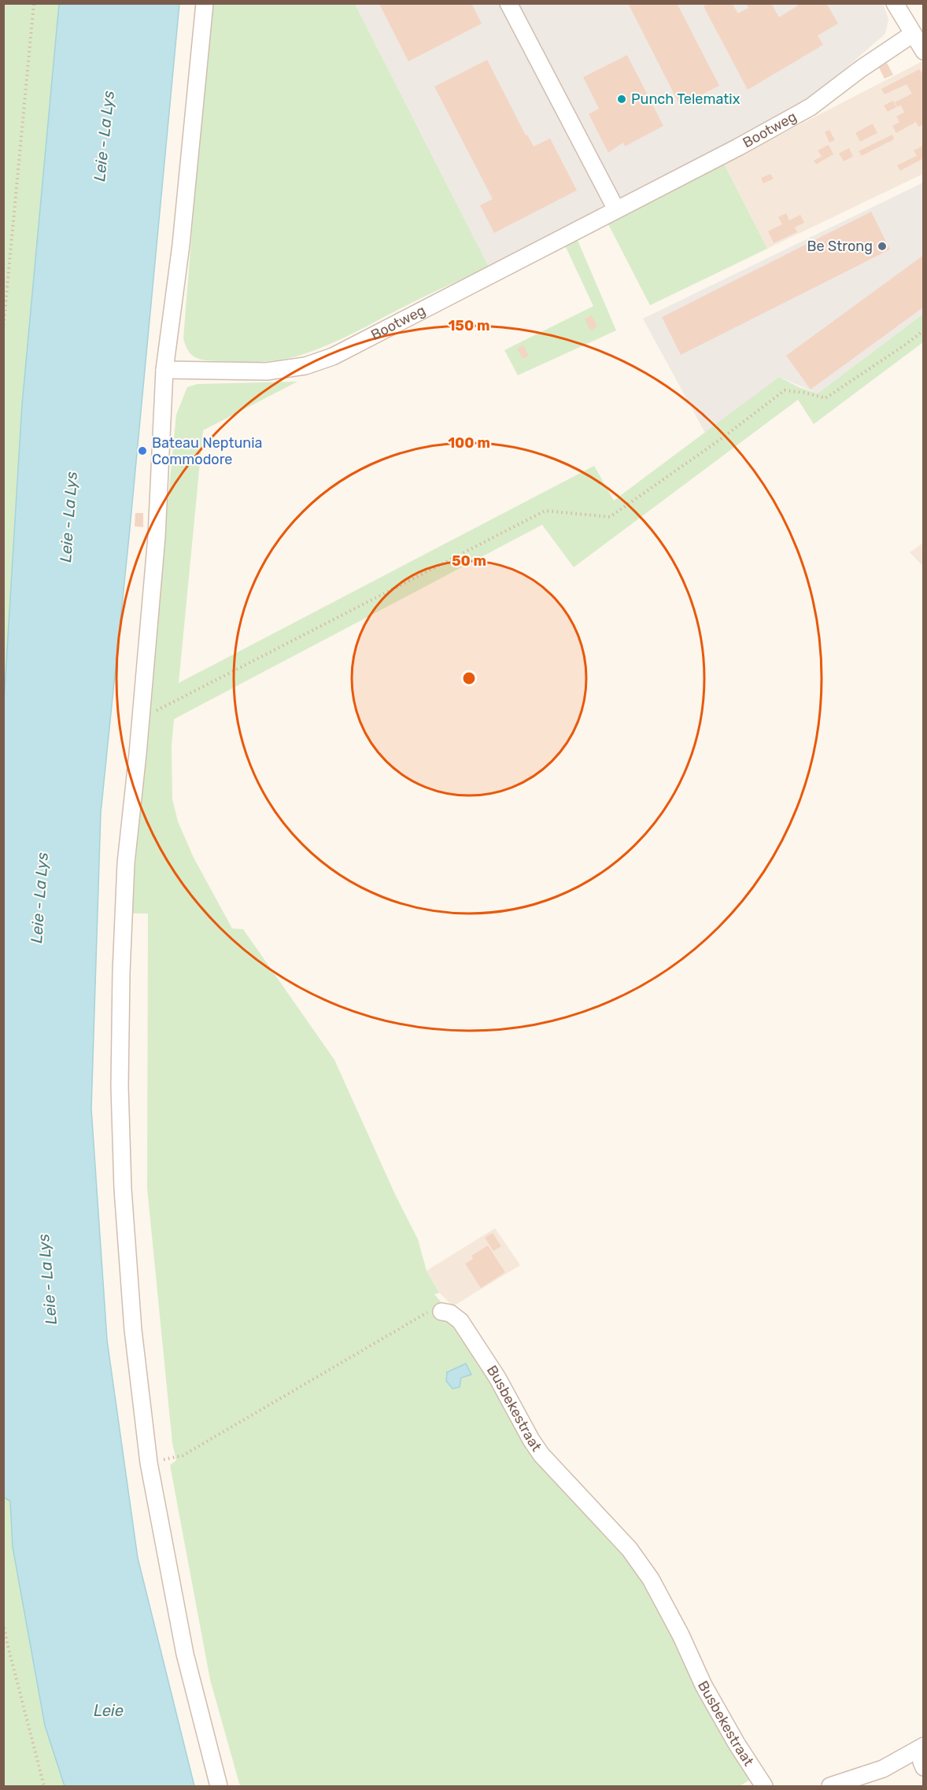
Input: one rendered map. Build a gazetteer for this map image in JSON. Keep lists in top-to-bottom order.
{
  "streets": {
    "street": ["Bootweg", "Busbekestraat"]
  },
  "water": ["Leie - La Lys", "Leie"],
  "places": ["Punch Telematix", "Be Strong", "Bateau Neptunia Commodore"],
  "rings": ["150 m", "100 m", "50 m"]
}
